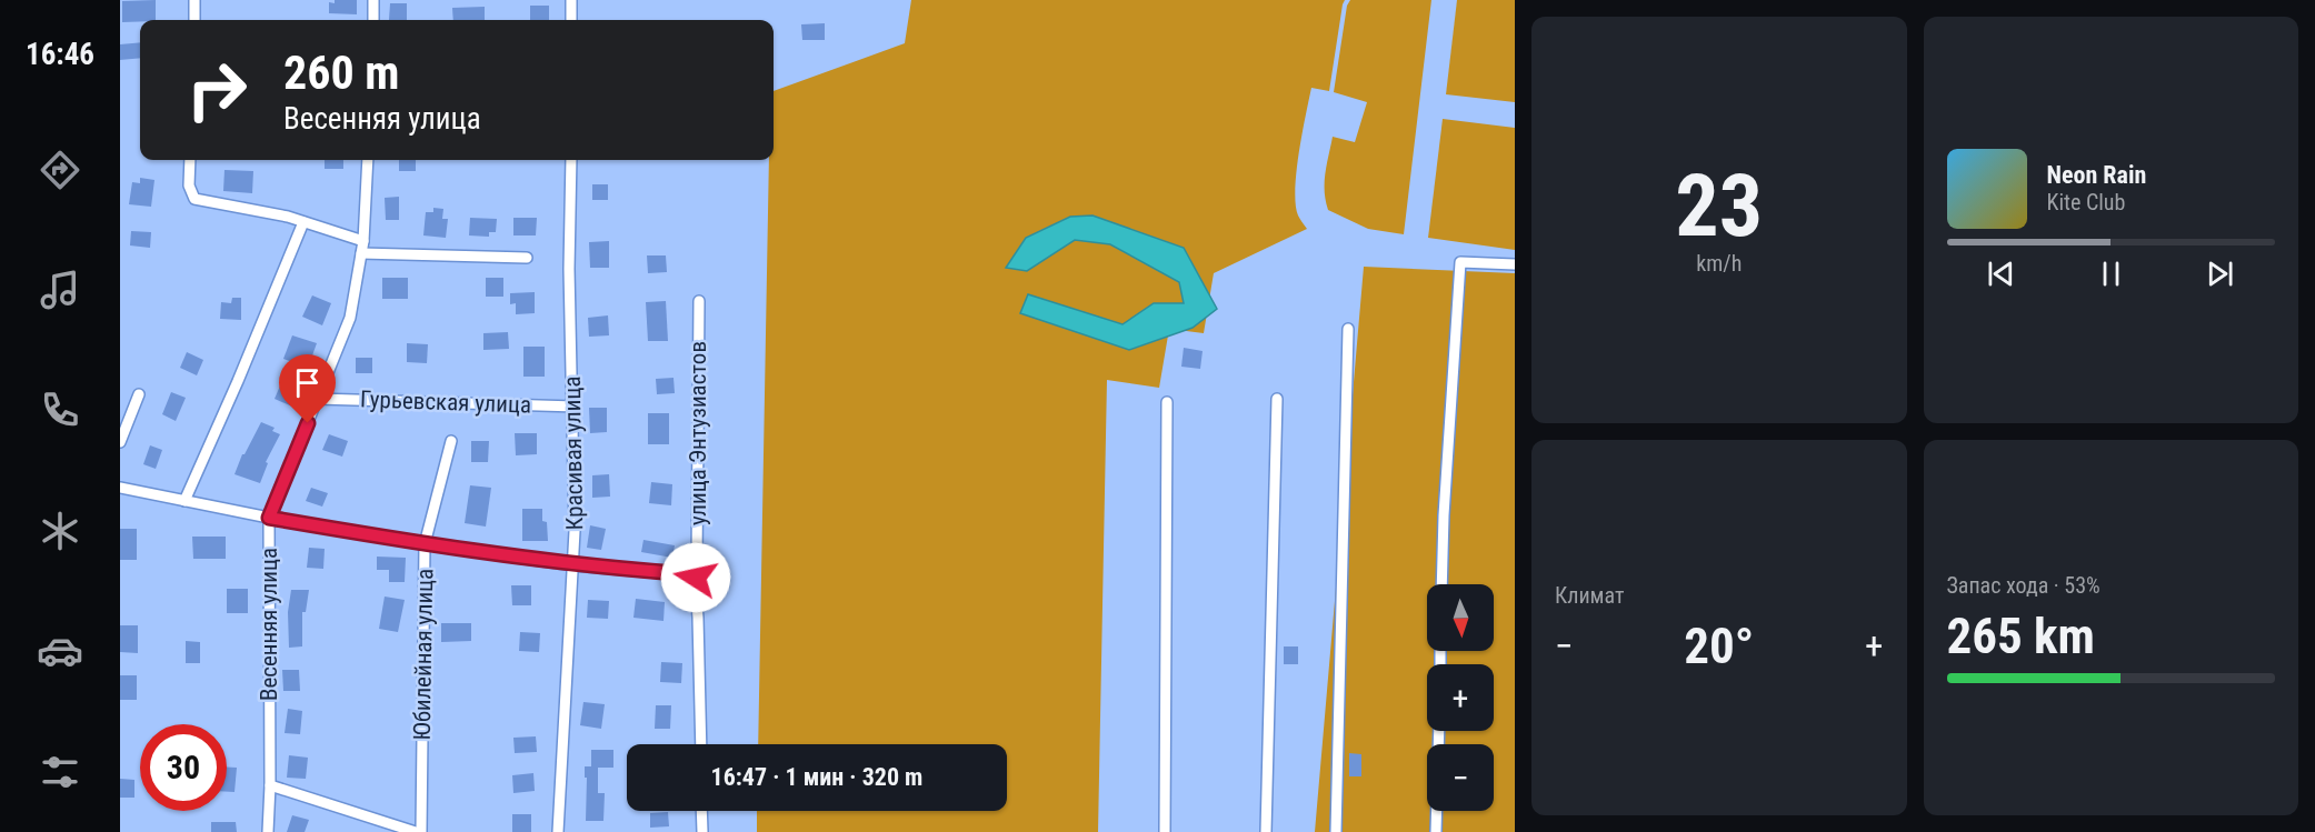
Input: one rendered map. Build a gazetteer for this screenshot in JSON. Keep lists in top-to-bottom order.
{
  "streets": {
    "street": [
      "Гурьевская улица",
      "улица Энтузиастов",
      "Красивая улица",
      "Весенняя улица",
      "Юбилейная улица"
    ]
  },
  "crossings": [
    ["Гурьевская улица", "Красивая улица"],
    ["Гурьевская улица", "Весенняя улица"]
  ],
  "north": "bottom",
  "page": {
    "tabs": "16:46",
    "tile": [
      ["23", "km/h"],
      "Климат",
      ["Запас хода · 53%", "265 km"]
    ],
    "turn": ["260 m", "Весенняя улица"],
    "song": ["Neon Rain", "Kite Club"],
    "map_buttons": ["+", "−"],
    "heat": ["−", "20°", "+"],
    "limit": "30",
    "trip": "16:47 · 1 мин · 320 m"
  }
}
